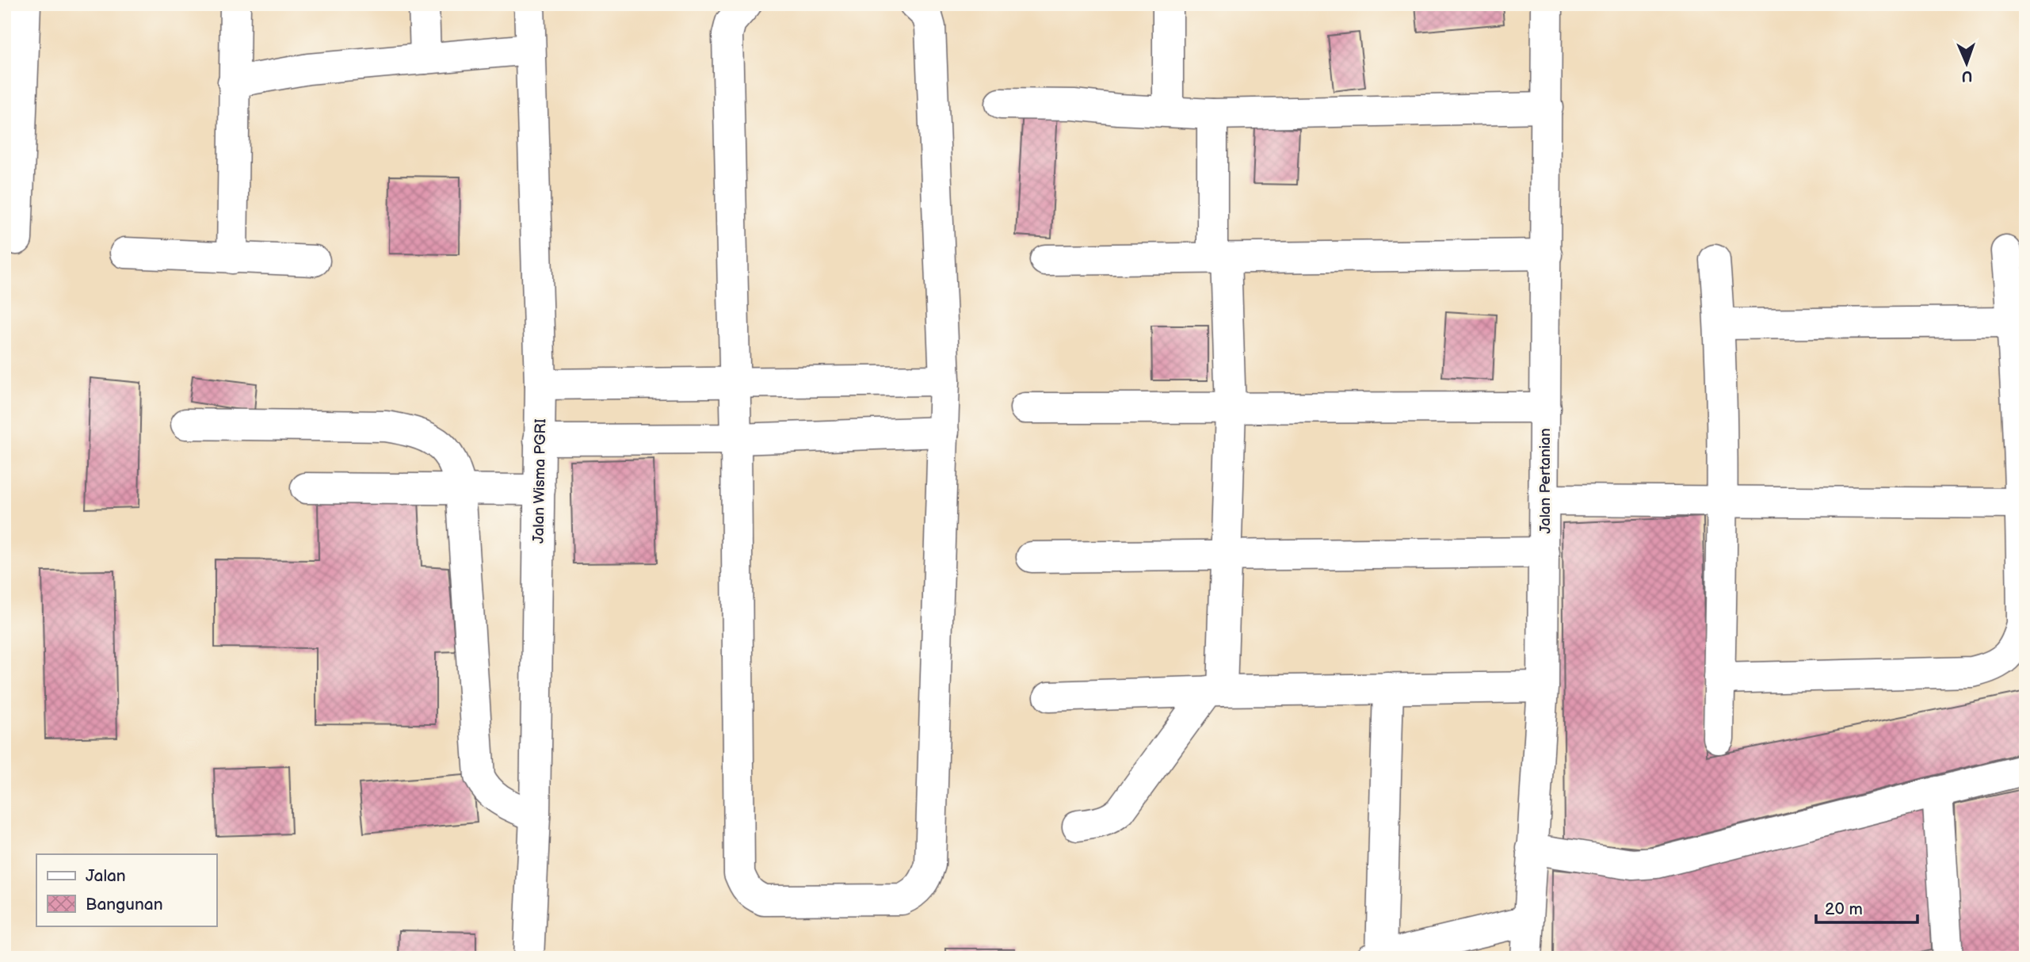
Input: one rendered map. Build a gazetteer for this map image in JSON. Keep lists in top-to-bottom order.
{
  "streets": {
    "street": ["Jalan Wisma PGRI", "Jalan Pertanian"]
  },
  "legend": ["Jalan", "Bangunan"],
  "scale_bar": "20 m",
  "north": "bottom"
}
